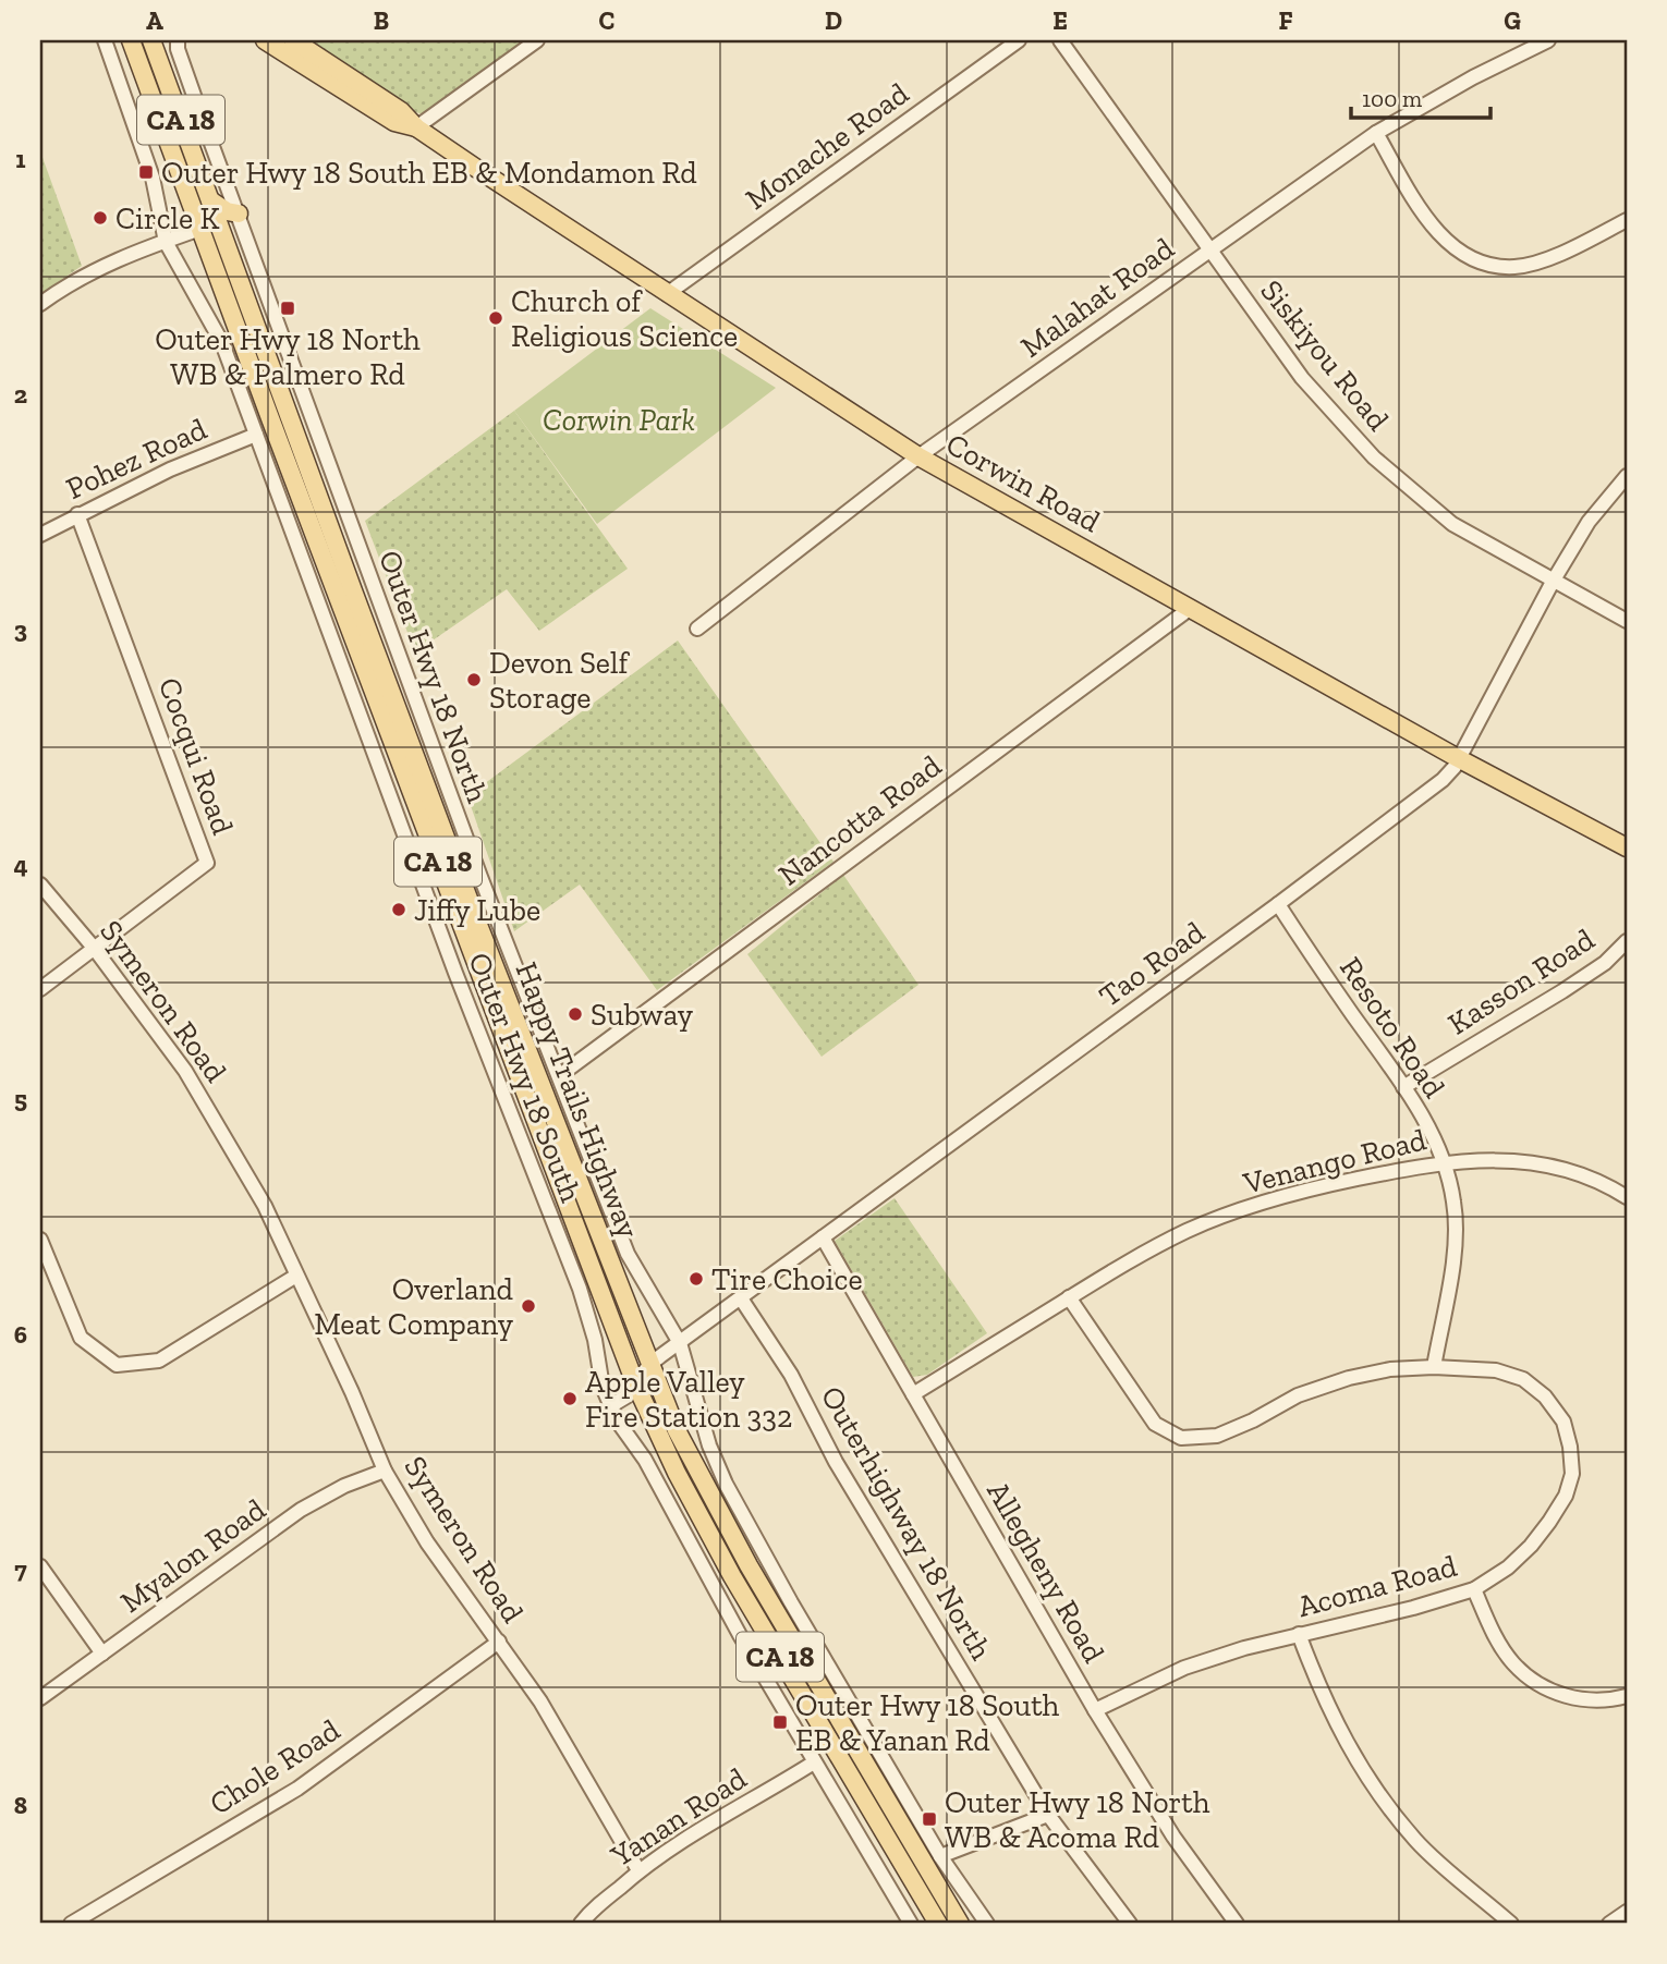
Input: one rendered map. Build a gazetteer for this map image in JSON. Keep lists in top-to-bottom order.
{
  "streets": {
    "main road": ["CA 18", "Corwin Road", "Happy Trails Highway"],
    "street": [
      "Monache Road",
      "Malahat Road",
      "Siskiyou Road",
      "Pohez Road",
      "Outer Hwy 18 North",
      "Cocqui Road",
      "Nancotta Road",
      "Tao Road",
      "Kasson Road",
      "Symeron Road",
      "Resoto Road",
      "Outer Hwy 18 South",
      "Venango Road",
      "Outerhighway 18 North",
      "Myalon Road",
      "Allegheny Road",
      "Acoma Road",
      "Chole Road",
      "Yanan Road"
    ]
  },
  "crossings": [
    ["Monache Road", "Corwin Road"],
    ["Malahat Road", "Siskiyou Road"],
    ["Malahat Road", "Corwin Road"],
    ["Siskiyou Road", "Tao Road"],
    ["Pohez Road", "Cocqui Road"],
    ["Pohez Road", "Outer Hwy 18 South"],
    ["Corwin Road", "Nancotta Road"],
    ["Corwin Road", "Tao Road"],
    ["Outer Hwy 18 North", "Nancotta Road"],
    ["Outer Hwy 18 North", "Tao Road"],
    ["Cocqui Road", "Symeron Road"],
    ["Tao Road", "Resoto Road"],
    ["Tao Road", "Outer Hwy 18 South"],
    ["Tao Road", "Happy Trails Highway"],
    ["Tao Road", "Outerhighway 18 North"],
    ["Tao Road", "Allegheny Road"],
    ["Kasson Road", "Resoto Road"],
    ["Symeron Road", "Myalon Road"],
    ["Symeron Road", "Chole Road"],
    ["Symeron Road", "Yanan Road"],
    ["Resoto Road", "Venango Road"],
    ["Resoto Road", "Acoma Road"],
    ["Outer Hwy 18 South", "Yanan Road"],
    ["Venango Road", "Allegheny Road"],
    ["Venango Road", "Acoma Road"],
    ["Allegheny Road", "Acoma Road"]
  ],
  "parks": ["Corwin Park"],
  "places": {
    "transit": [
      "Outer Hwy 18 South EB & Mondamon Rd",
      "Outer Hwy 18 North WB & Palmero Rd",
      "Outer Hwy 18 South EB & Yanan Rd",
      "Outer Hwy 18 North WB & Acoma Rd"
    ],
    "other": [
      "Circle K",
      "Church of Religious Science",
      "Devon Self Storage",
      "Jiffy Lube",
      "Subway",
      "Tire Choice",
      "Overland Meat Company",
      "Apple Valley Fire Station 332"
    ]
  },
  "scale_bar": "100 m",
  "grid": {
    "columns": [
      "A",
      "B",
      "C",
      "D",
      "E",
      "F",
      "G"
    ],
    "rows": [
      "1",
      "2",
      "3",
      "4",
      "5",
      "6",
      "7",
      "8"
    ]
  }
}
